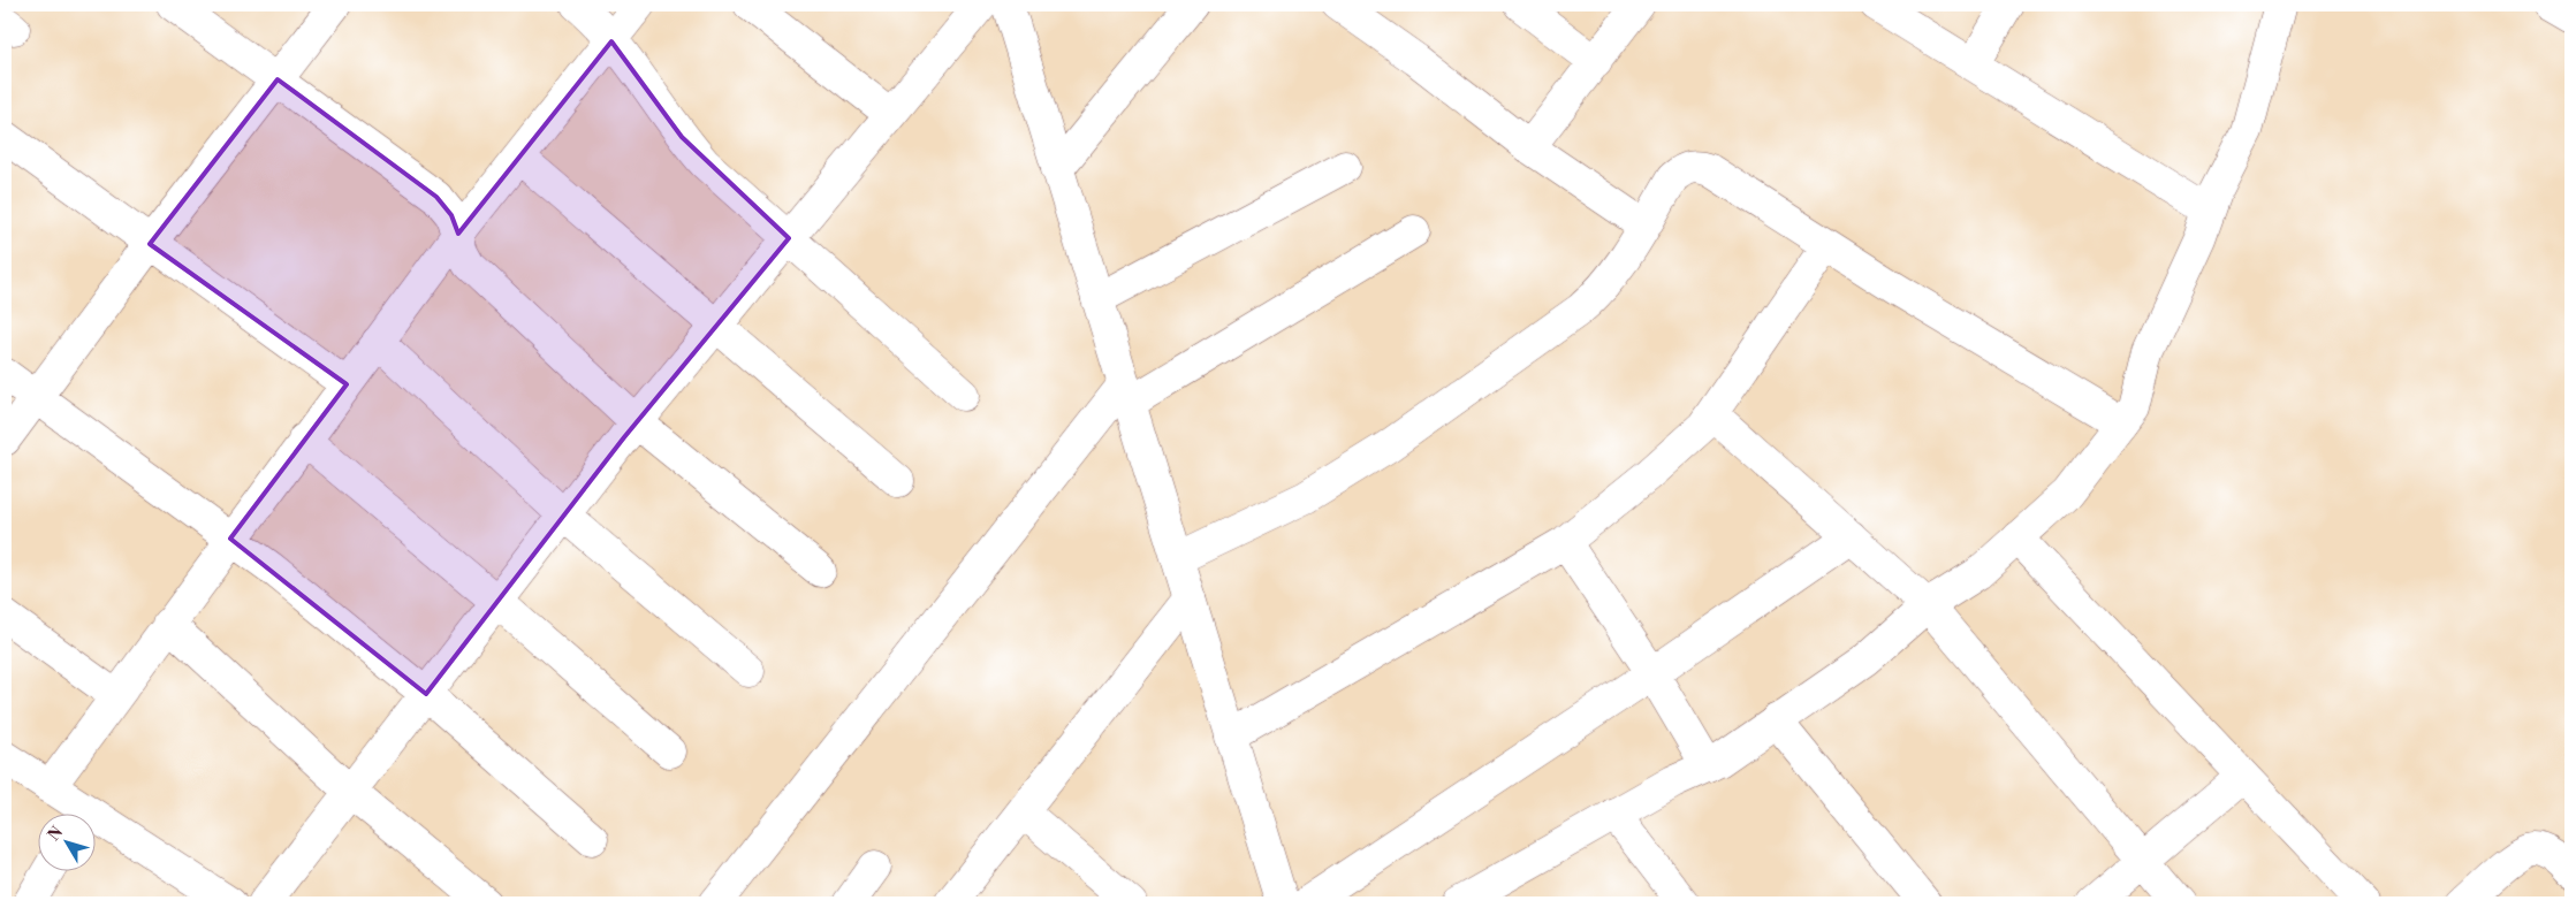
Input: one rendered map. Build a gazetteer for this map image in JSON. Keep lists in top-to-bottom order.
{
  "north": "top left"
}
